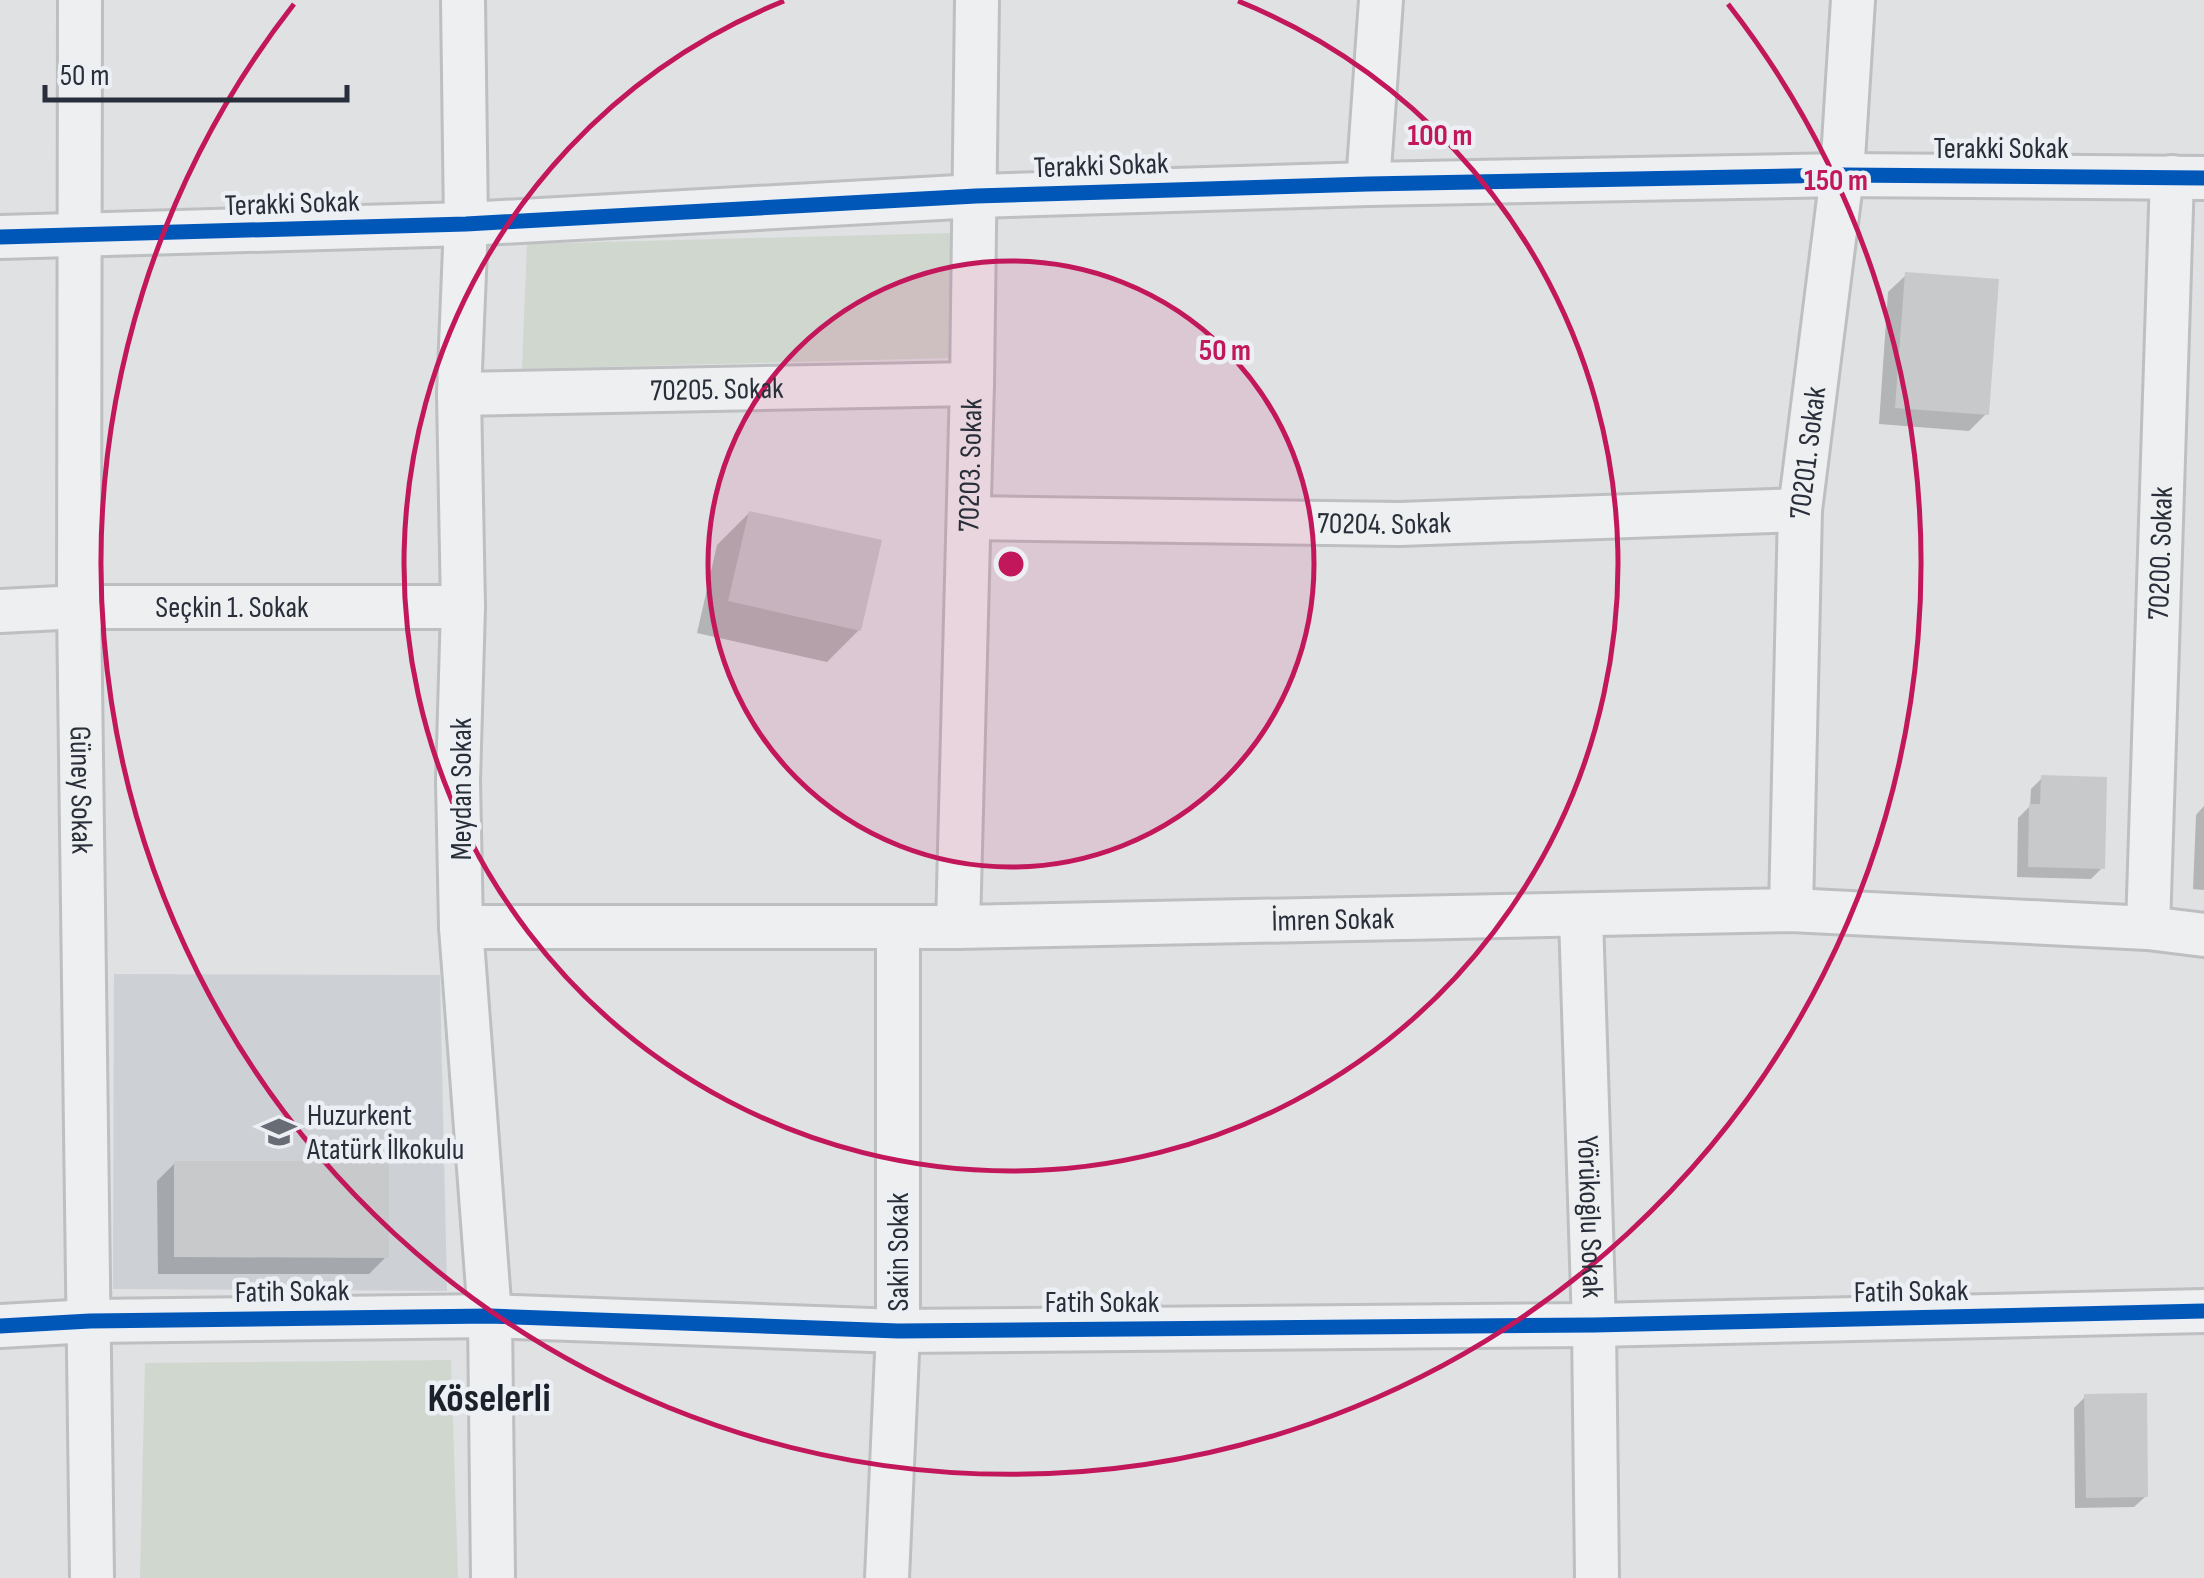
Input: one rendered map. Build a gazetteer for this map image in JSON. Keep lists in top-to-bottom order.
{
  "streets": {
    "street": [
      "Terakki Sokak",
      "70205. Sokak",
      "70201. Sokak",
      "70203. Sokak",
      "70204. Sokak",
      "70200. Sokak",
      "Seçkin 1. Sokak",
      "Güney Sokak",
      "Meydan Sokak",
      "İmren Sokak",
      "Yörükoğlu Sokak",
      "Sakin Sokak",
      "Fatih Sokak"
    ]
  },
  "crossings": [
    ["Terakki Sokak", "70201. Sokak"],
    ["Terakki Sokak", "70203. Sokak"],
    ["Terakki Sokak", "70200. Sokak"],
    ["Terakki Sokak", "Güney Sokak"],
    ["Terakki Sokak", "Meydan Sokak"],
    ["70205. Sokak", "70203. Sokak"],
    ["70205. Sokak", "Meydan Sokak"],
    ["70201. Sokak", "70204. Sokak"],
    ["70201. Sokak", "İmren Sokak"],
    ["70203. Sokak", "70204. Sokak"],
    ["70203. Sokak", "İmren Sokak"],
    ["70200. Sokak", "İmren Sokak"],
    ["Seçkin 1. Sokak", "Güney Sokak"],
    ["Seçkin 1. Sokak", "Meydan Sokak"],
    ["Güney Sokak", "Fatih Sokak"],
    ["Meydan Sokak", "İmren Sokak"],
    ["Meydan Sokak", "Fatih Sokak"],
    ["İmren Sokak", "Yörükoğlu Sokak"],
    ["İmren Sokak", "Sakin Sokak"],
    ["Yörükoğlu Sokak", "Fatih Sokak"],
    ["Sakin Sokak", "Fatih Sokak"]
  ],
  "districts": ["Köselerli"],
  "places": {
    "school or university": ["Huzurkent Atatürk İlkokulu"]
  },
  "scale_bar": "50 m",
  "rings": ["100 m", "150 m", "50 m"]
}
